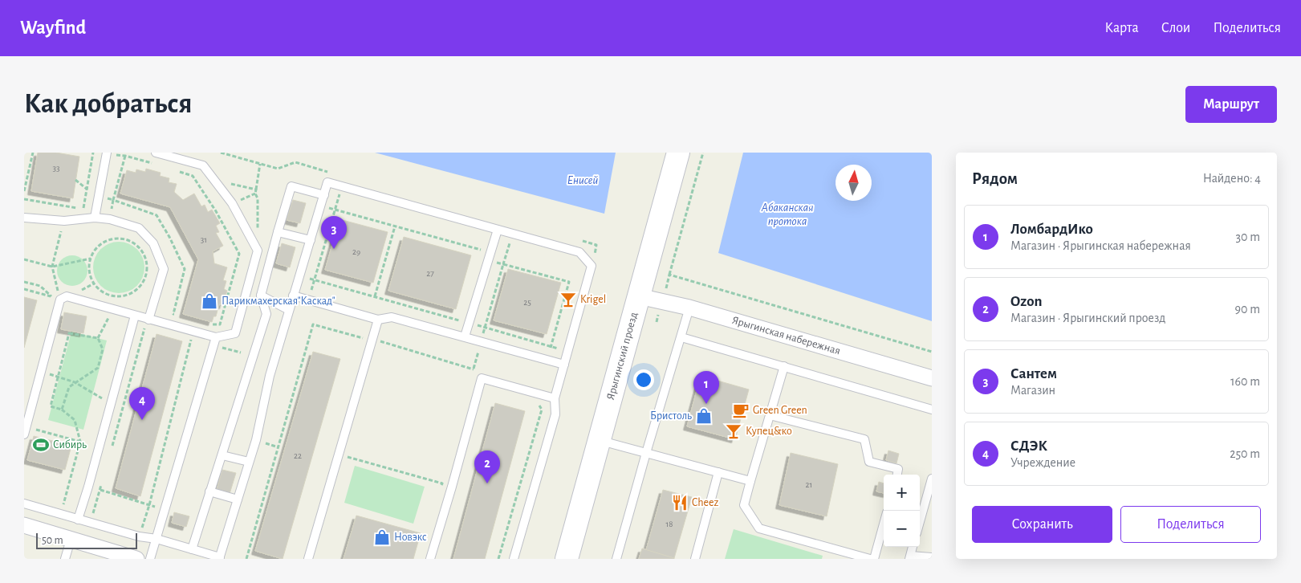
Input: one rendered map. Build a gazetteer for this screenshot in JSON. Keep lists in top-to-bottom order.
{
  "streets": {
    "main road": ["Ярыгинский проезд"],
    "street": ["Ярыгинская набережная"]
  },
  "crossings": [
    ["Ярыгинская набережная", "Ярыгинский проезд"]
  ],
  "water": ["Енисей", "Абаканская протока"],
  "places": {
    "bar": ["Krigel", "Купец&ко"],
    "shop": ["Парикмахерская\"Каскад\"", "Бристоль", "Новэкс"],
    "cafe": ["Green Green"],
    "sports": ["Сибирь"],
    "restaurant": ["Cheez"]
  },
  "house_numbers": [
    "33",
    "31",
    "29",
    "27",
    "25",
    "22",
    "21",
    "18"
  ],
  "scale_bar": "50 m",
  "north": "top",
  "page": {
    "header": "Wayfind",
    "nav": ["Карта", "Слои", "Поделиться"],
    "buttons": [
      "Маршрут",
      ["Сохранить", "Поделиться"]
    ],
    "title": "Как добраться",
    "heading": ["Рядом", "Найдено: 4"],
    "list": [
      {
        "mark": "1",
        "name": "ЛомбардИко",
        "note": "Магазин · Ярыгинская набережная",
        "value": "30 m"
      },
      {
        "mark": "2",
        "name": "Ozon",
        "note": "Магазин · Ярыгинский проезд",
        "value": "90 m"
      },
      {
        "mark": "3",
        "name": "Сантем",
        "note": "Магазин",
        "value": "160 m"
      },
      {
        "mark": "4",
        "name": "СДЭК",
        "note": "Учреждение",
        "value": "250 m"
      }
    ],
    "pins": [
      "3",
      "1",
      "4",
      "2"
    ],
    "map_buttons": ["+", "−"],
    "scale": "50 m"
  }
}
